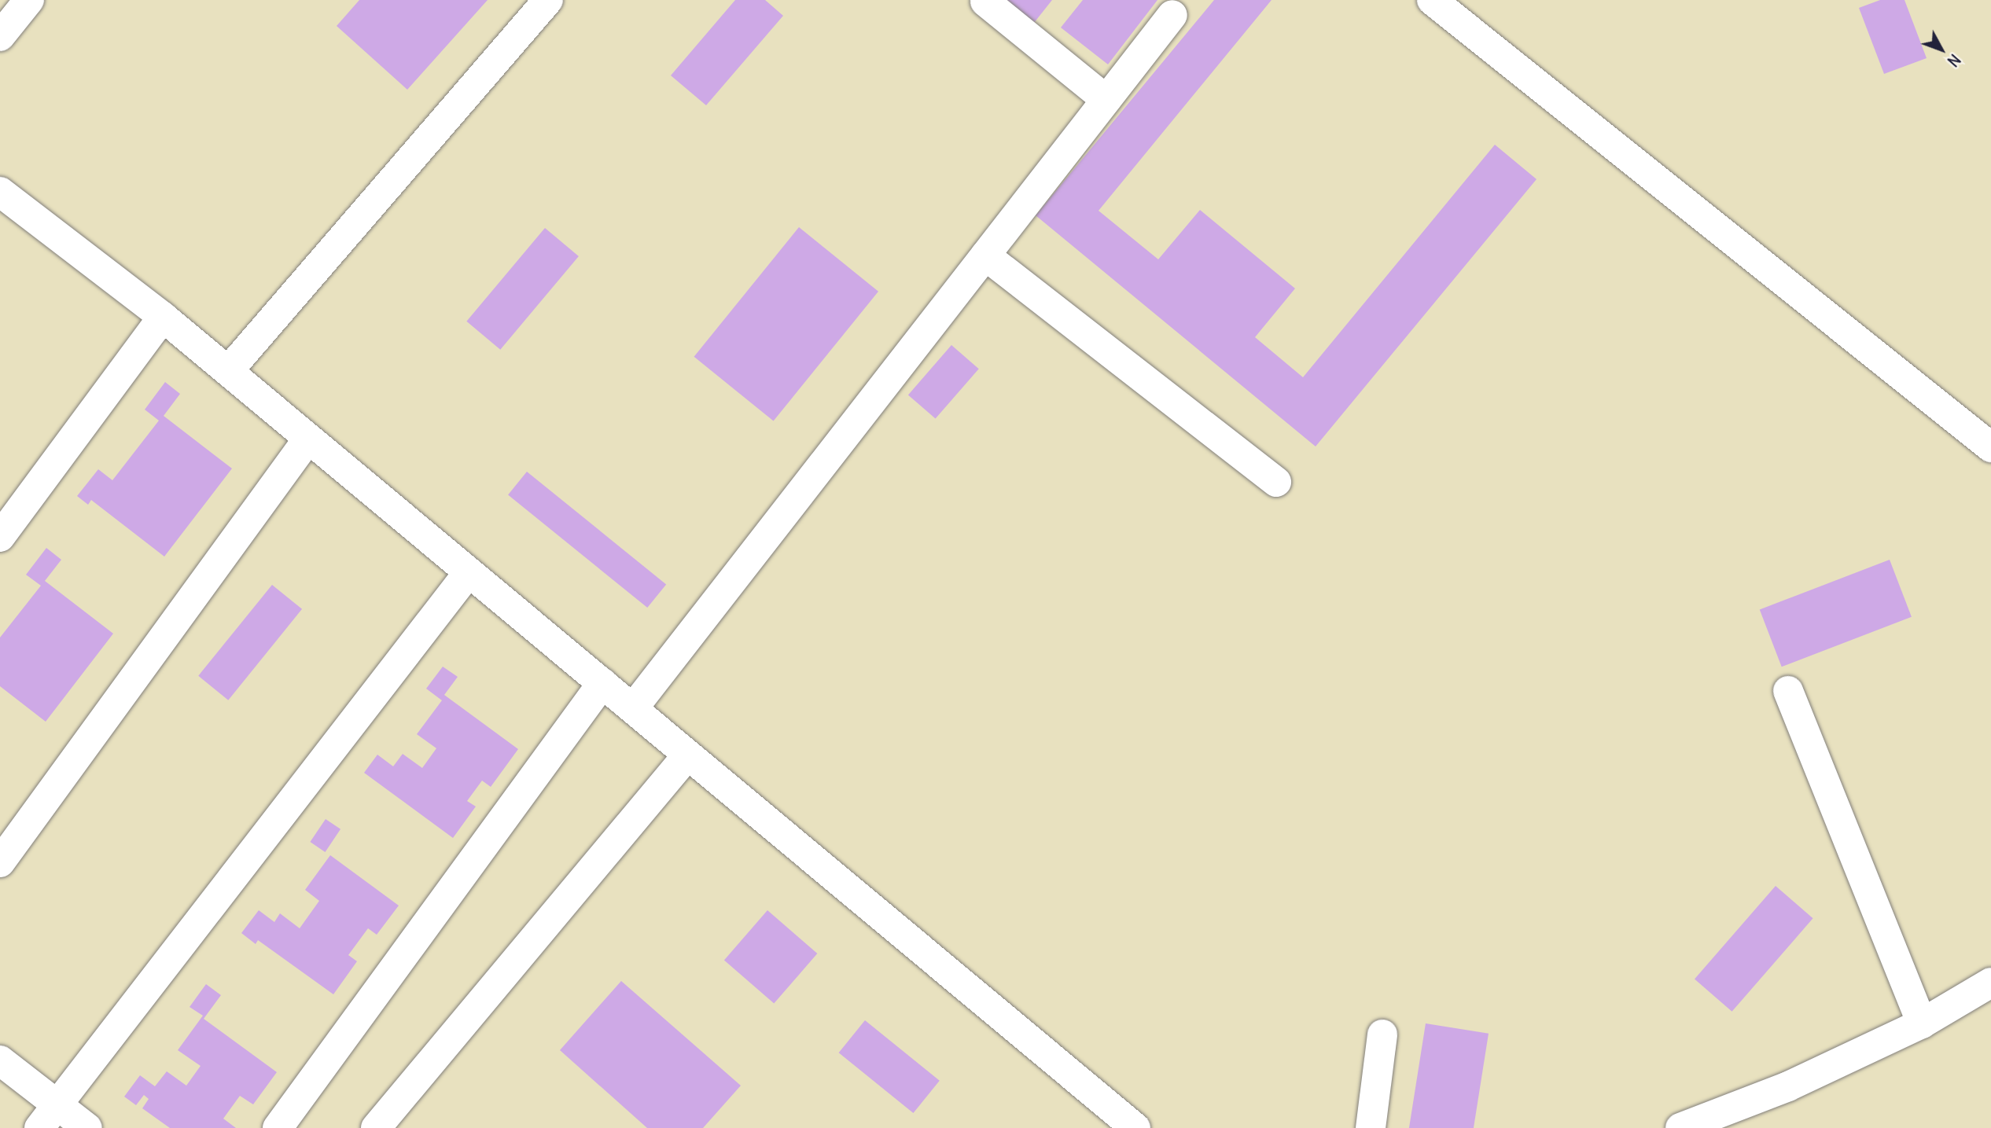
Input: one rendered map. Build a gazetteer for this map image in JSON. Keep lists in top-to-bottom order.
{
  "north": "bottom right"
}
